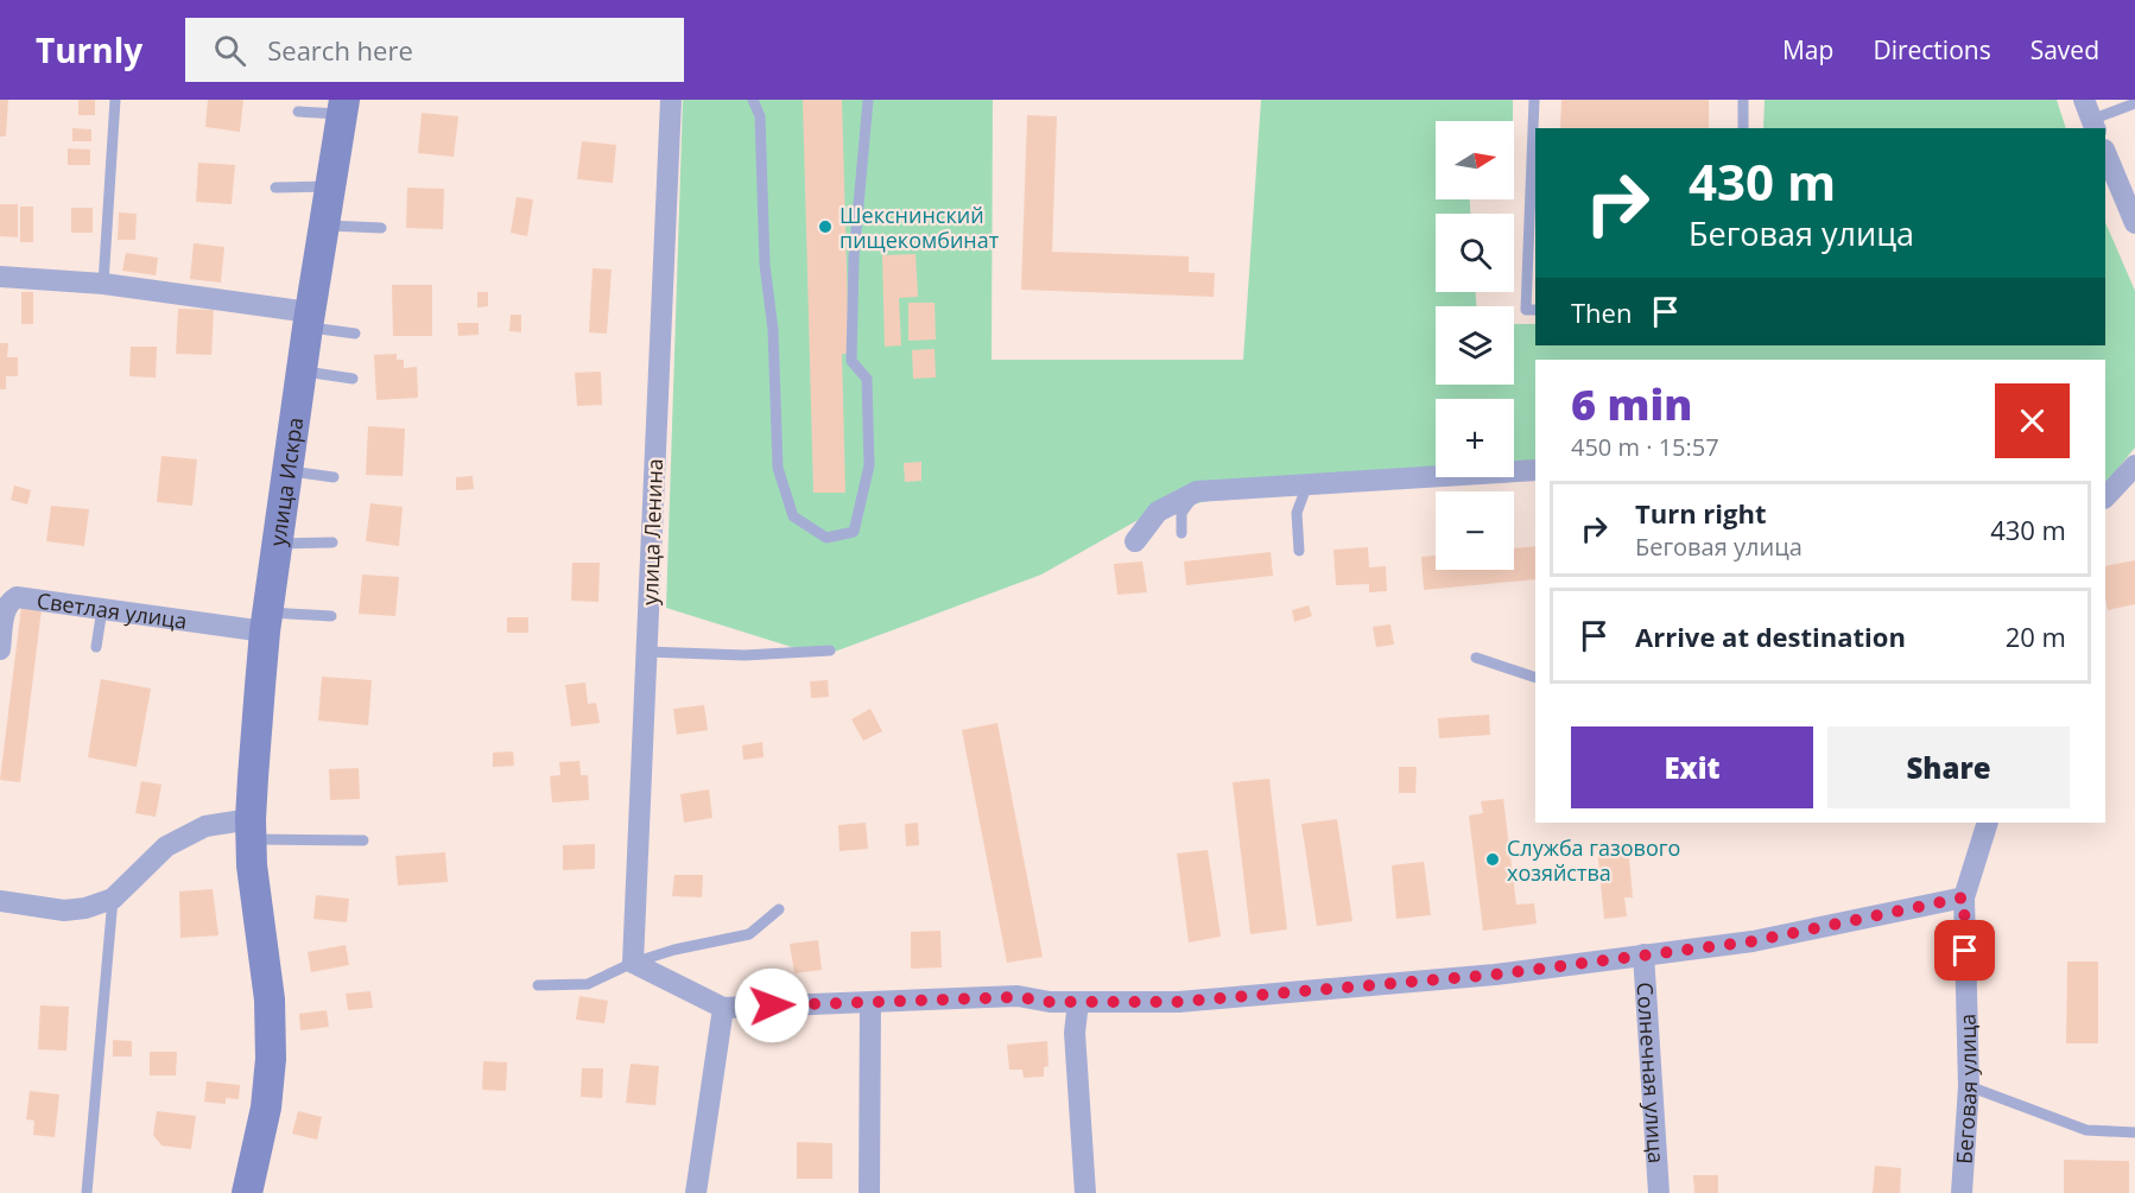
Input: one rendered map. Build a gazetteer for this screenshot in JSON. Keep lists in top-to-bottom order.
{
  "streets": {
    "street": [
      "улица Искра",
      "улица Ленина",
      "Светлая улица",
      "Солнечная улица",
      "Беговая улица"
    ]
  },
  "crossings": [
    ["улица Искра", "Светлая улица"]
  ],
  "places": ["Шекснинский пищекомбинат", "Служба газового хозяйства"],
  "north": "right",
  "page": {
    "header": "Turnly",
    "search": "Search here",
    "nav": ["Map", "Directions", "Saved"],
    "map_buttons": ["+", "−"],
    "turn": ["430 m", "Беговая улица"],
    "then": "Then",
    "heading": ["6 min", "450 m · 15:57"],
    "list": [
      {
        "name": "Turn right",
        "note": "Беговая улица",
        "value": "430 m"
      },
      {
        "name": "Arrive at destination",
        "value": "20 m"
      }
    ],
    "buttons": ["Exit", "Share"]
  }
}
